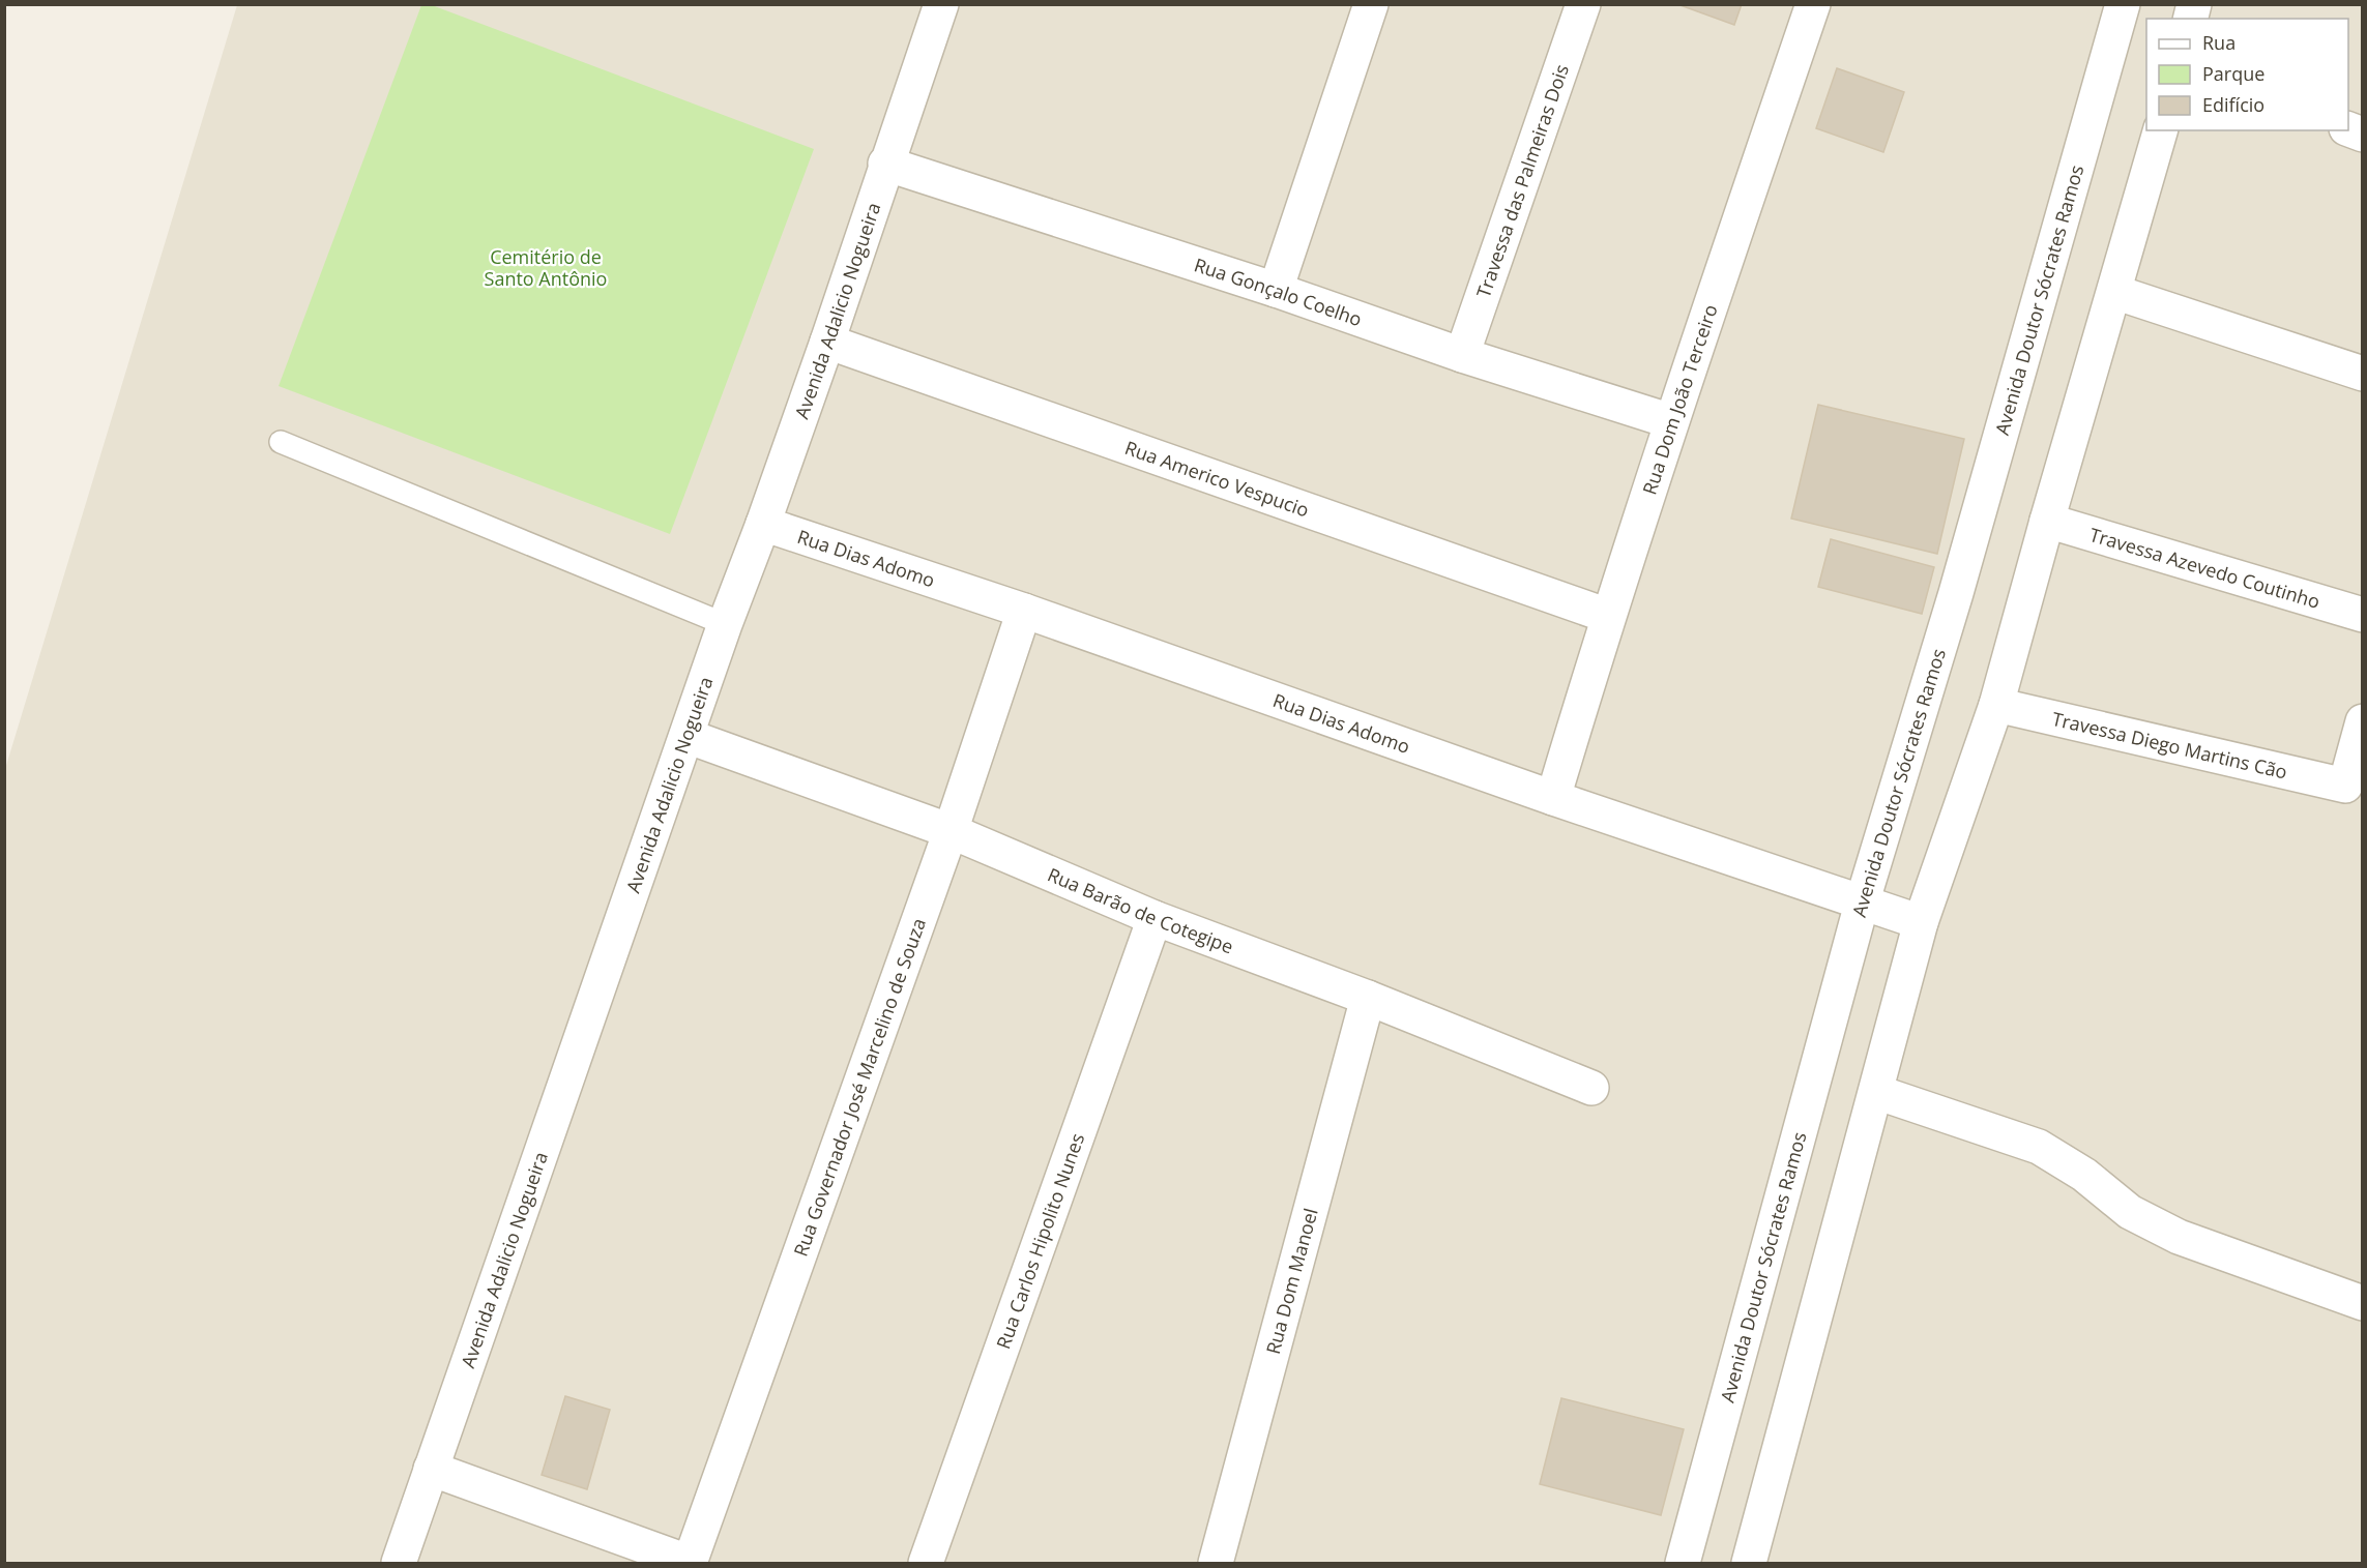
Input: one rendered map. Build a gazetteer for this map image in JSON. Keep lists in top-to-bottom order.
{
  "streets": {
    "street": [
      "Travessa das Palmeiras Dois",
      "Rua Gonçalo Coelho",
      "Avenida Doutor Sócrates Ramos",
      "Avenida Adalicio Nogueira",
      "Rua Dom João Terceiro",
      "Rua Americo Vespucio",
      "Rua Dias Adomo",
      "Travessa Azevedo Coutinho",
      "Travessa Diego Martins Cão",
      "Rua Barão de Cotegipe",
      "Rua Governador José Marcelino de Souza",
      "Rua Carlos Hipolito Nunes",
      "Rua Dom Manoel"
    ]
  },
  "crossings": [
    ["Travessa das Palmeiras Dois", "Rua Gonçalo Coelho"],
    ["Rua Gonçalo Coelho", "Avenida Adalicio Nogueira"],
    ["Rua Gonçalo Coelho", "Rua Dom João Terceiro"],
    ["Avenida Doutor Sócrates Ramos", "Rua Dias Adomo"],
    ["Avenida Adalicio Nogueira", "Rua Americo Vespucio"],
    ["Avenida Adalicio Nogueira", "Rua Dias Adomo"],
    ["Avenida Adalicio Nogueira", "Rua Barão de Cotegipe"],
    ["Rua Dom João Terceiro", "Rua Americo Vespucio"],
    ["Rua Dom João Terceiro", "Rua Dias Adomo"],
    ["Rua Dias Adomo", "Rua Governador José Marcelino de Souza"],
    ["Rua Barão de Cotegipe", "Rua Governador José Marcelino de Souza"],
    ["Rua Barão de Cotegipe", "Rua Carlos Hipolito Nunes"],
    ["Rua Barão de Cotegipe", "Rua Dom Manoel"]
  ],
  "parks": ["Cemitério de Santo Antônio"],
  "legend": ["Rua", "Parque", "Edifício"]
}
